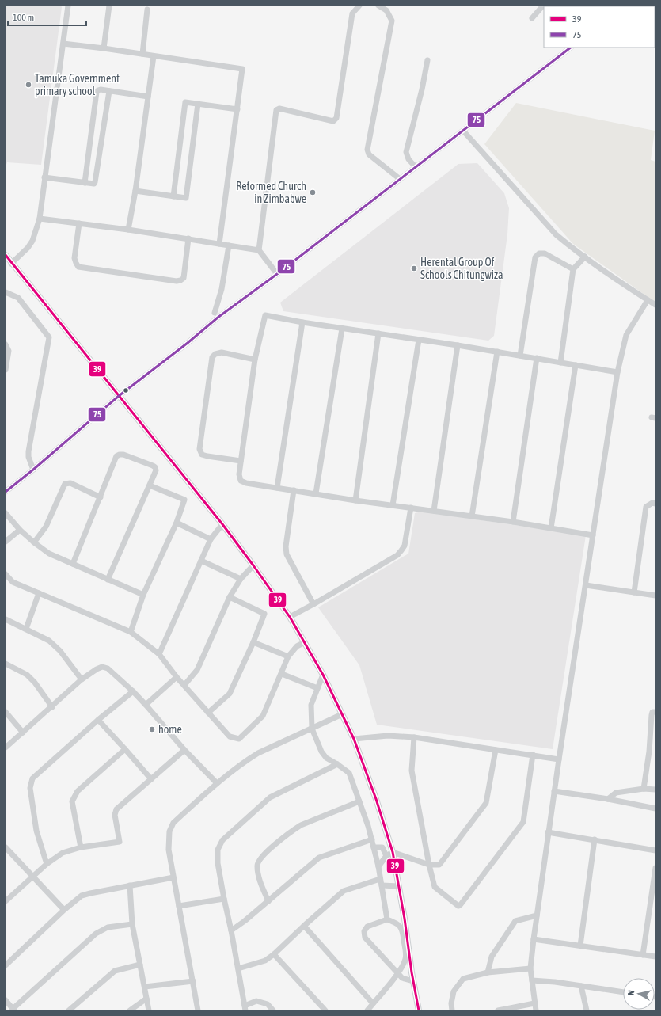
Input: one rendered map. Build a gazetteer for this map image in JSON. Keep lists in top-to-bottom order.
{
  "places": [
    "Tamuka Government primary school",
    "Reformed Church in Zimbabwe",
    "Herental Group Of Schools Chitungwiza",
    "home"
  ],
  "lines": ["transit line 75", "transit line 39"],
  "legend": ["39", "75"],
  "scale_bar": "100 m",
  "north": "left"
}
